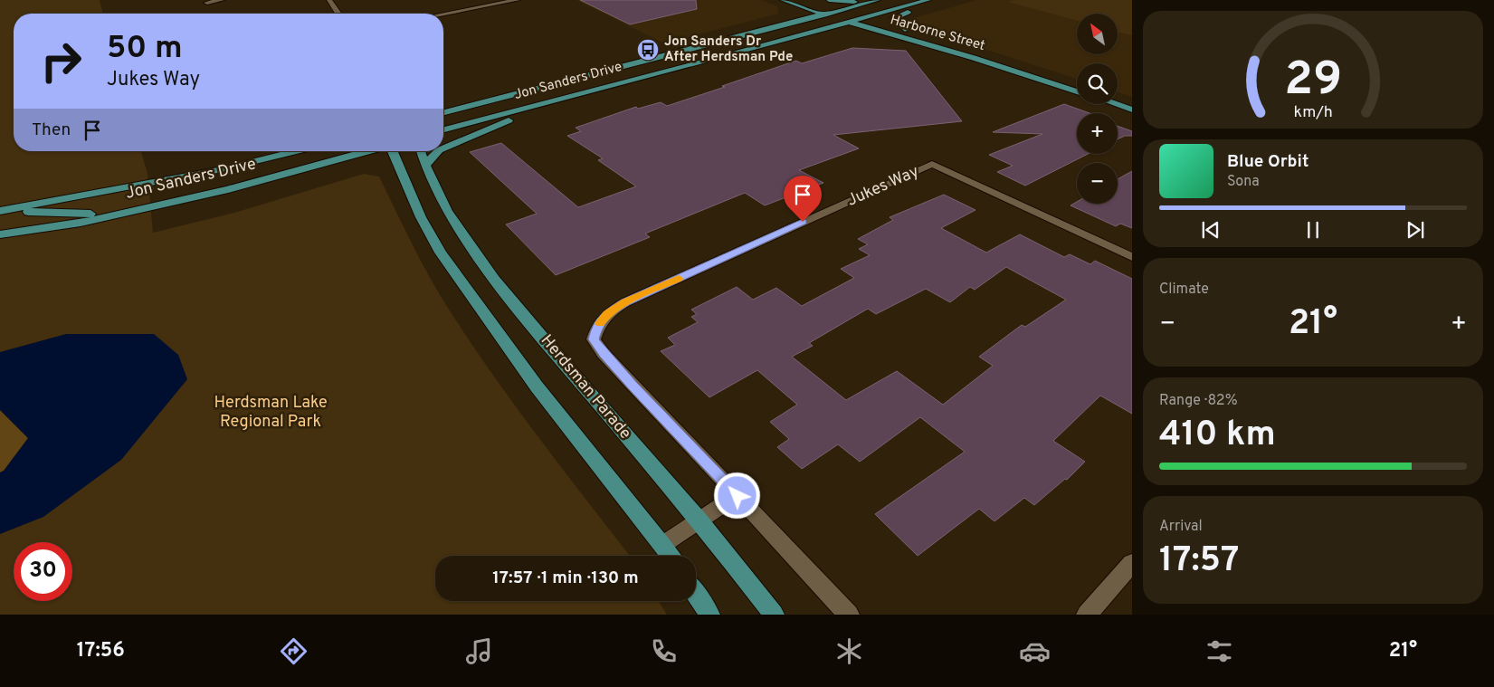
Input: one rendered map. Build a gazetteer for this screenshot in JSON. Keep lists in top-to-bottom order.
{
  "streets": {
    "main road": ["Harborne Street", "Jon Sanders Drive", "Herdsman Parade"],
    "street": ["Jukes Way"]
  },
  "crossings": [
    ["Harborne Street", "Jon Sanders Drive"]
  ],
  "parks": ["Herdsman Lake Regional Park"],
  "places": {
    "bus stop": ["Jon Sanders Dr After Herdsman Pde"]
  },
  "north": "top left",
  "page": {
    "map_buttons": ["+", "−"],
    "turn": ["50 m", "Jukes Way"],
    "then": "Then",
    "song": ["Blue Orbit", "Sona"],
    "tile": [
      "Climate",
      ["Range · 82%", "410 km"],
      ["Arrival", "17:57"]
    ],
    "heat": ["−", "21°", "+"],
    "limit": "30",
    "trip": "17:57 · 1 min · 130 m",
    "tabs": ["17:56", "21°"],
    "gauge": ["29", "km/h"]
  }
}
